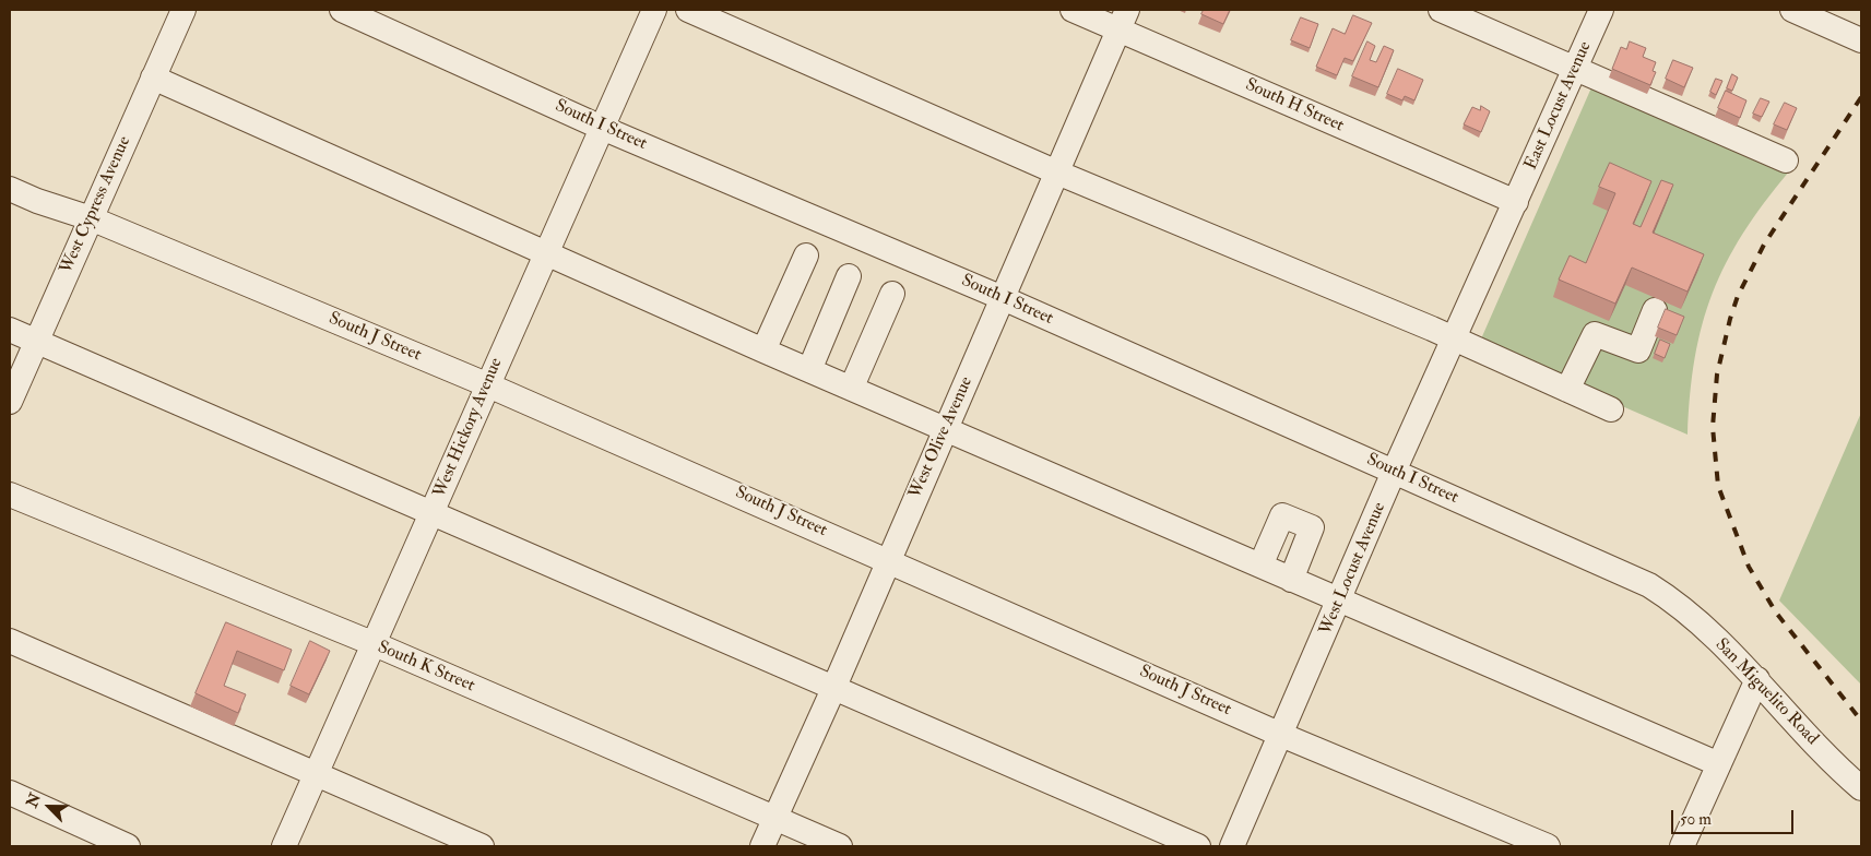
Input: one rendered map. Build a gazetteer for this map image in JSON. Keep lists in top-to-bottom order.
{
  "streets": {
    "street": [
      "South H Street",
      "East Locust Avenue",
      "South I Street",
      "West Cypress Avenue",
      "South J Street",
      "West Hickory Avenue",
      "West Olive Avenue",
      "West Locust Avenue",
      "South K Street",
      "San Miguelito Road"
    ]
  },
  "crossings": [
    ["South H Street", "East Locust Avenue"],
    ["South H Street", "West Olive Avenue"],
    ["South H Street", "West Locust Avenue"],
    ["East Locust Avenue", "West Locust Avenue"],
    ["South I Street", "West Hickory Avenue"],
    ["South I Street", "West Olive Avenue"],
    ["South I Street", "West Locust Avenue"],
    ["South I Street", "San Miguelito Road"],
    ["West Cypress Avenue", "South J Street"],
    ["South J Street", "West Hickory Avenue"],
    ["South J Street", "West Olive Avenue"],
    ["South J Street", "West Locust Avenue"],
    ["West Hickory Avenue", "South K Street"],
    ["West Olive Avenue", "South K Street"]
  ],
  "scale_bar": "50 m",
  "north": "top left"
}
